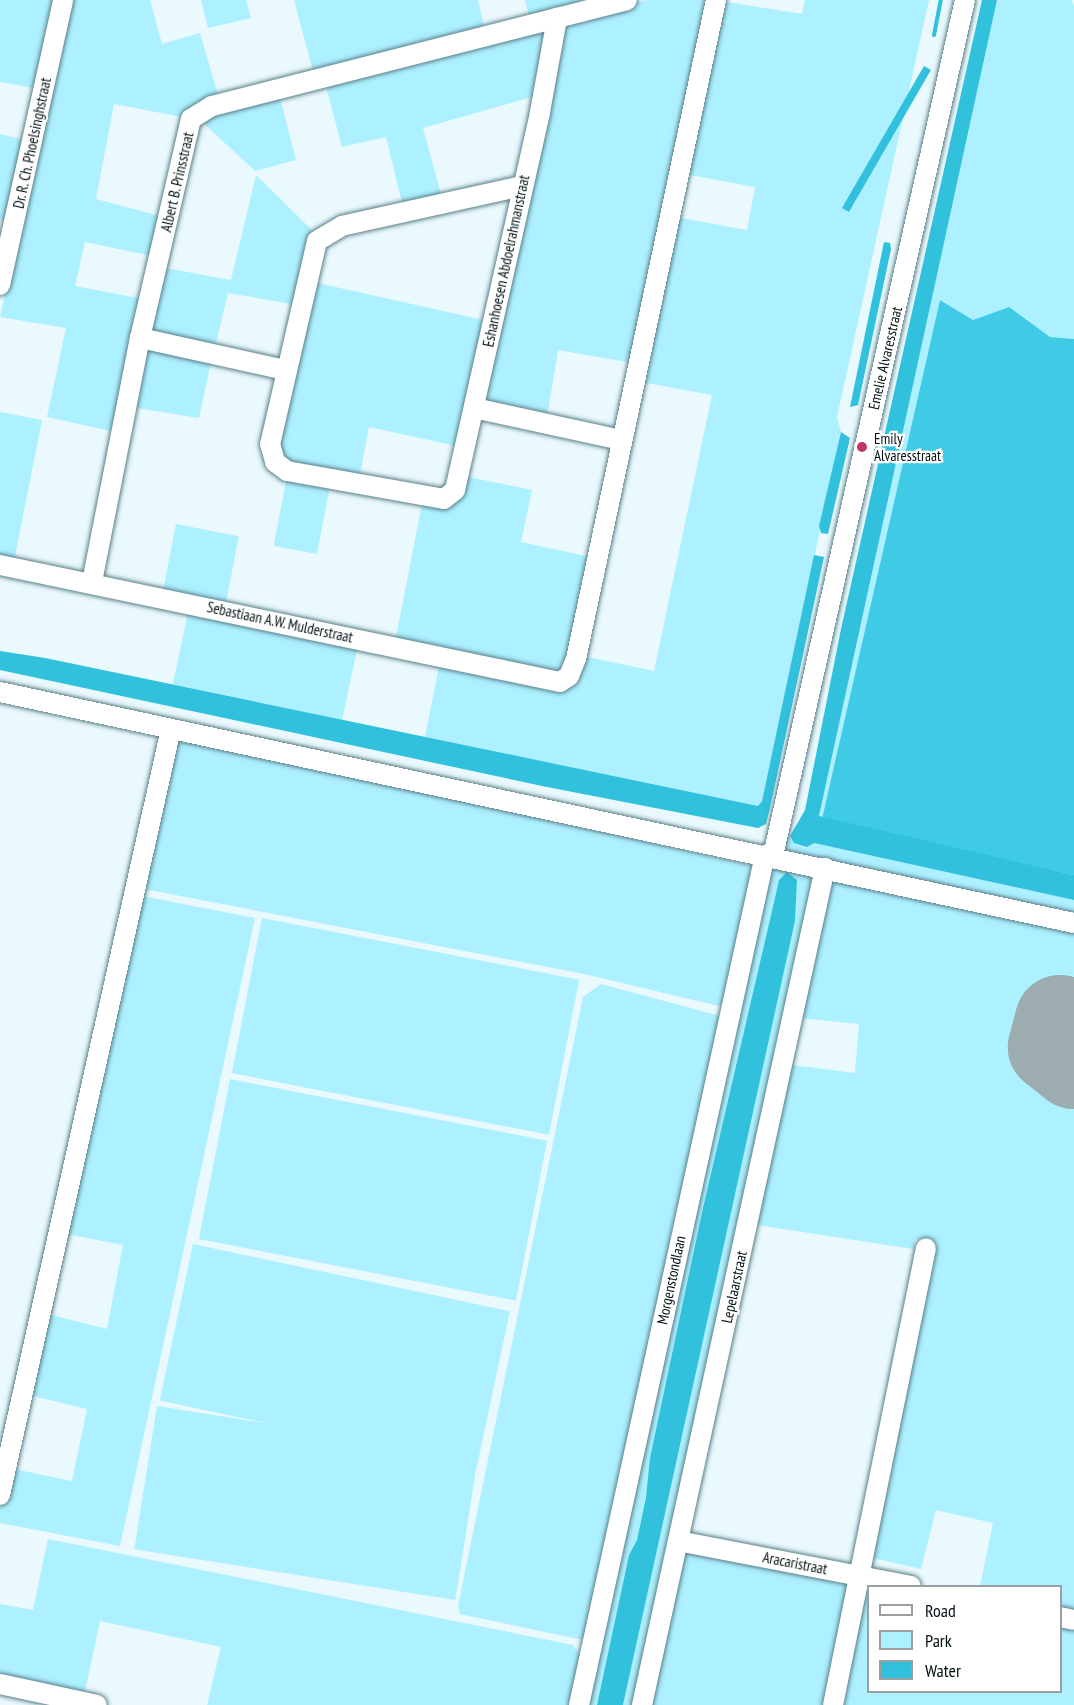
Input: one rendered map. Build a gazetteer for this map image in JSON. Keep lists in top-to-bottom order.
{
  "streets": {
    "street": [
      "Dr. R. Ch. Phoelsinghstraat",
      "Albert B. Prinsstraat",
      "Eshanhoesen Abdoelrahmanstraat",
      "Emelie Alvaresstraat",
      "Sebastiaan A.W. Mulderstraat",
      "Morgenstondlaan",
      "Lepelaarstraat",
      "Aracaristraat"
    ]
  },
  "crossings": [
    ["Albert B. Prinsstraat", "Eshanhoesen Abdoelrahmanstraat"],
    ["Albert B. Prinsstraat", "Sebastiaan A.W. Mulderstraat"],
    ["Emelie Alvaresstraat", "Morgenstondlaan"],
    ["Lepelaarstraat", "Aracaristraat"]
  ],
  "places": ["Emily Alvaresstraat"],
  "legend": ["Road", "Park", "Water"]
}
